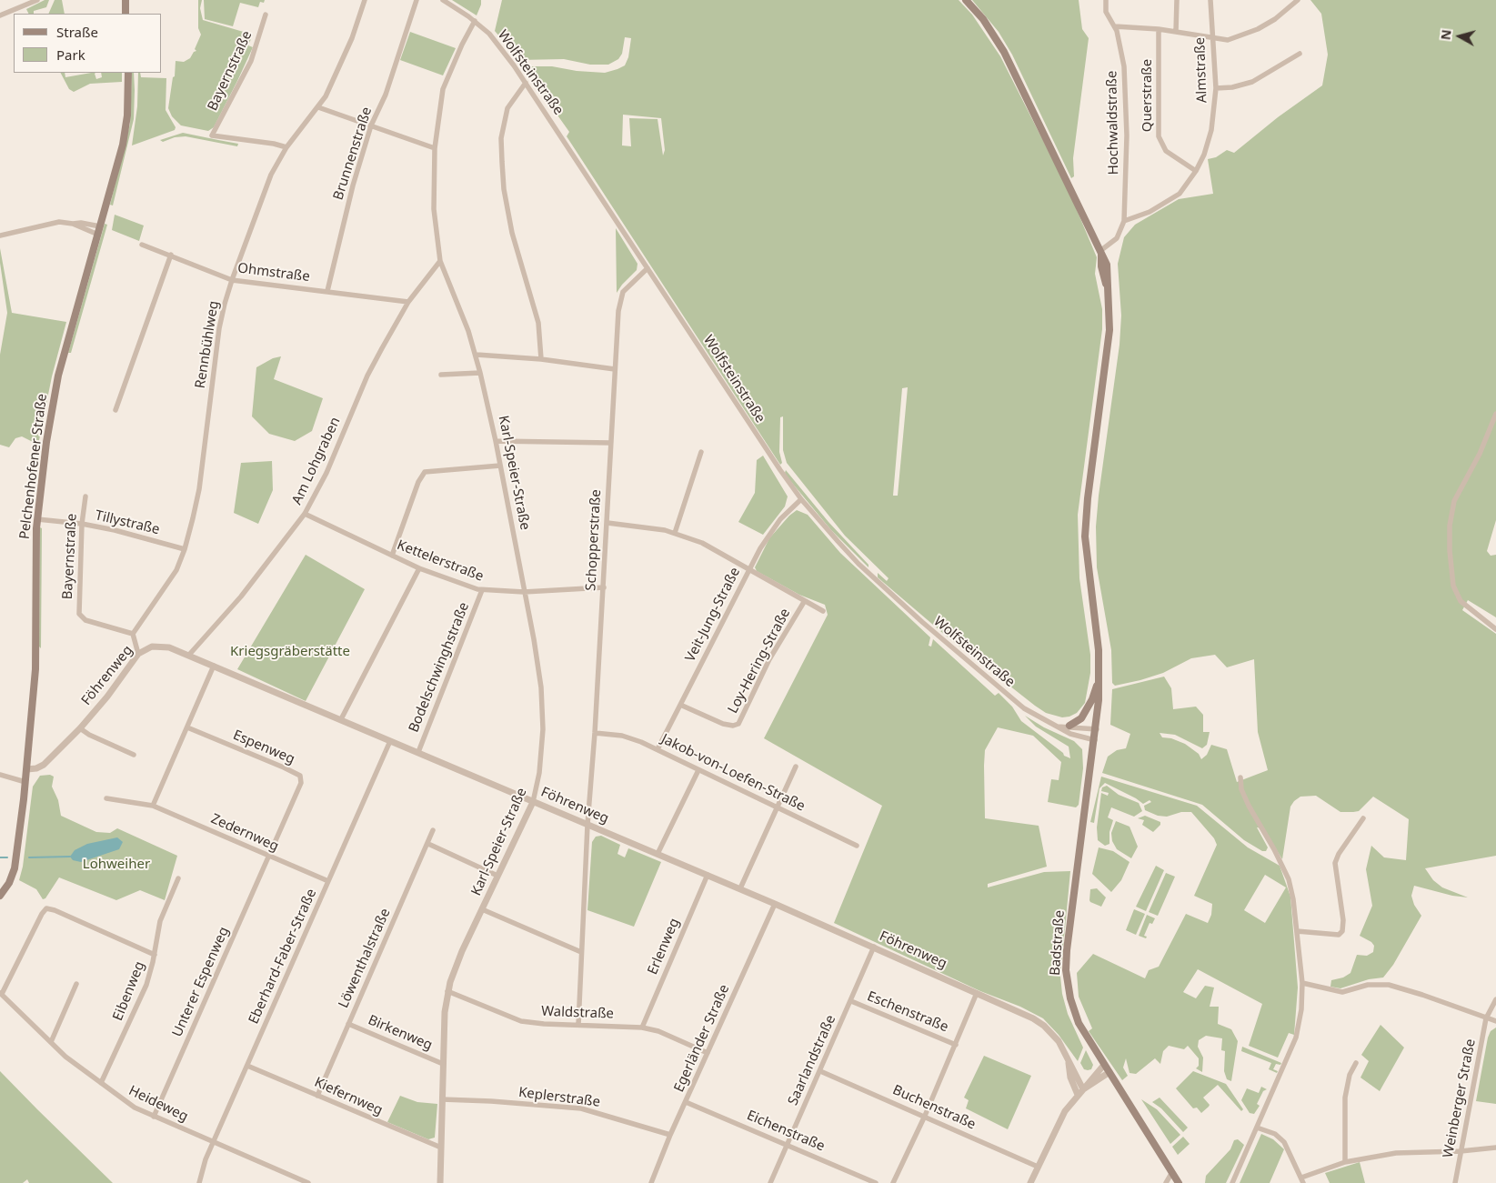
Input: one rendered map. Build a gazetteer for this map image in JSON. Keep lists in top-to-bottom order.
{
  "streets": {
    "main road": ["Pelchenhofener Straße", "Badstraße"],
    "street": [
      "Almstraße",
      "Bayernstraße",
      "Wolfsteinstraße",
      "Querstraße",
      "Hochwaldstraße",
      "Brunnenstraße",
      "Ohmstraße",
      "Rennbühlweg",
      "Am Lohgraben",
      "Karl-Speier-Straße",
      "Tillystraße",
      "Schopperstraße",
      "Kettelerstraße",
      "Veit-Jung-Straße",
      "Loy-Hering-Straße",
      "Bodelschwinghstraße",
      "Föhrenweg",
      "Espenweg",
      "Jakob-von-Loefen-Straße",
      "Zedernweg",
      "Erlenweg",
      "Eberhard-Faber-Straße",
      "Löwenthalstraße",
      "Unterer Espenweg",
      "Eibenweg",
      "Eschenstraße",
      "Waldstraße",
      "Birkenweg",
      "Egerländer Straße",
      "Saarlandstraße",
      "Kiefernweg",
      "Keplerstraße",
      "Weinberger Straße",
      "Heideweg",
      "Buchenstraße",
      "Eichenstraße"
    ]
  },
  "crossings": [
    ["Almstraße", "Querstraße"],
    ["Almstraße", "Hochwaldstraße"],
    ["Bayernstraße", "Rennbühlweg"],
    ["Bayernstraße", "Tillystraße"],
    ["Wolfsteinstraße", "Karl-Speier-Straße"],
    ["Wolfsteinstraße", "Schopperstraße"],
    ["Wolfsteinstraße", "Veit-Jung-Straße"],
    ["Wolfsteinstraße", "Badstraße"],
    ["Brunnenstraße", "Ohmstraße"],
    ["Ohmstraße", "Rennbühlweg"],
    ["Ohmstraße", "Am Lohgraben"],
    ["Rennbühlweg", "Tillystraße"],
    ["Am Lohgraben", "Karl-Speier-Straße"],
    ["Am Lohgraben", "Kettelerstraße"],
    ["Am Lohgraben", "Föhrenweg"],
    ["Pelchenhofener Straße", "Tillystraße"],
    ["Pelchenhofener Straße", "Föhrenweg"],
    ["Karl-Speier-Straße", "Kettelerstraße"],
    ["Karl-Speier-Straße", "Föhrenweg"],
    ["Karl-Speier-Straße", "Waldstraße"],
    ["Karl-Speier-Straße", "Birkenweg"],
    ["Karl-Speier-Straße", "Kiefernweg"],
    ["Karl-Speier-Straße", "Keplerstraße"],
    ["Schopperstraße", "Kettelerstraße"],
    ["Schopperstraße", "Föhrenweg"],
    ["Schopperstraße", "Jakob-von-Loefen-Straße"],
    ["Schopperstraße", "Waldstraße"],
    ["Kettelerstraße", "Bodelschwinghstraße"],
    ["Veit-Jung-Straße", "Loy-Hering-Straße"],
    ["Veit-Jung-Straße", "Jakob-von-Loefen-Straße"],
    ["Bodelschwinghstraße", "Föhrenweg"],
    ["Föhrenweg", "Erlenweg"],
    ["Föhrenweg", "Eberhard-Faber-Straße"],
    ["Föhrenweg", "Egerländer Straße"],
    ["Föhrenweg", "Saarlandstraße"],
    ["Espenweg", "Zedernweg"],
    ["Espenweg", "Unterer Espenweg"],
    ["Zedernweg", "Eberhard-Faber-Straße"],
    ["Zedernweg", "Unterer Espenweg"],
    ["Erlenweg", "Waldstraße"],
    ["Eberhard-Faber-Straße", "Kiefernweg"],
    ["Eberhard-Faber-Straße", "Heideweg"],
    ["Löwenthalstraße", "Birkenweg"],
    ["Löwenthalstraße", "Kiefernweg"],
    ["Unterer Espenweg", "Heideweg"],
    ["Eibenweg", "Heideweg"],
    ["Eschenstraße", "Saarlandstraße"],
    ["Waldstraße", "Egerländer Straße"],
    ["Egerländer Straße", "Keplerstraße"],
    ["Egerländer Straße", "Eichenstraße"],
    ["Saarlandstraße", "Buchenstraße"],
    ["Saarlandstraße", "Eichenstraße"]
  ],
  "parks": ["Kriegsgräberstätte", "Lohweiher"],
  "legend": ["Straße", "Park"],
  "north": "left"
}
